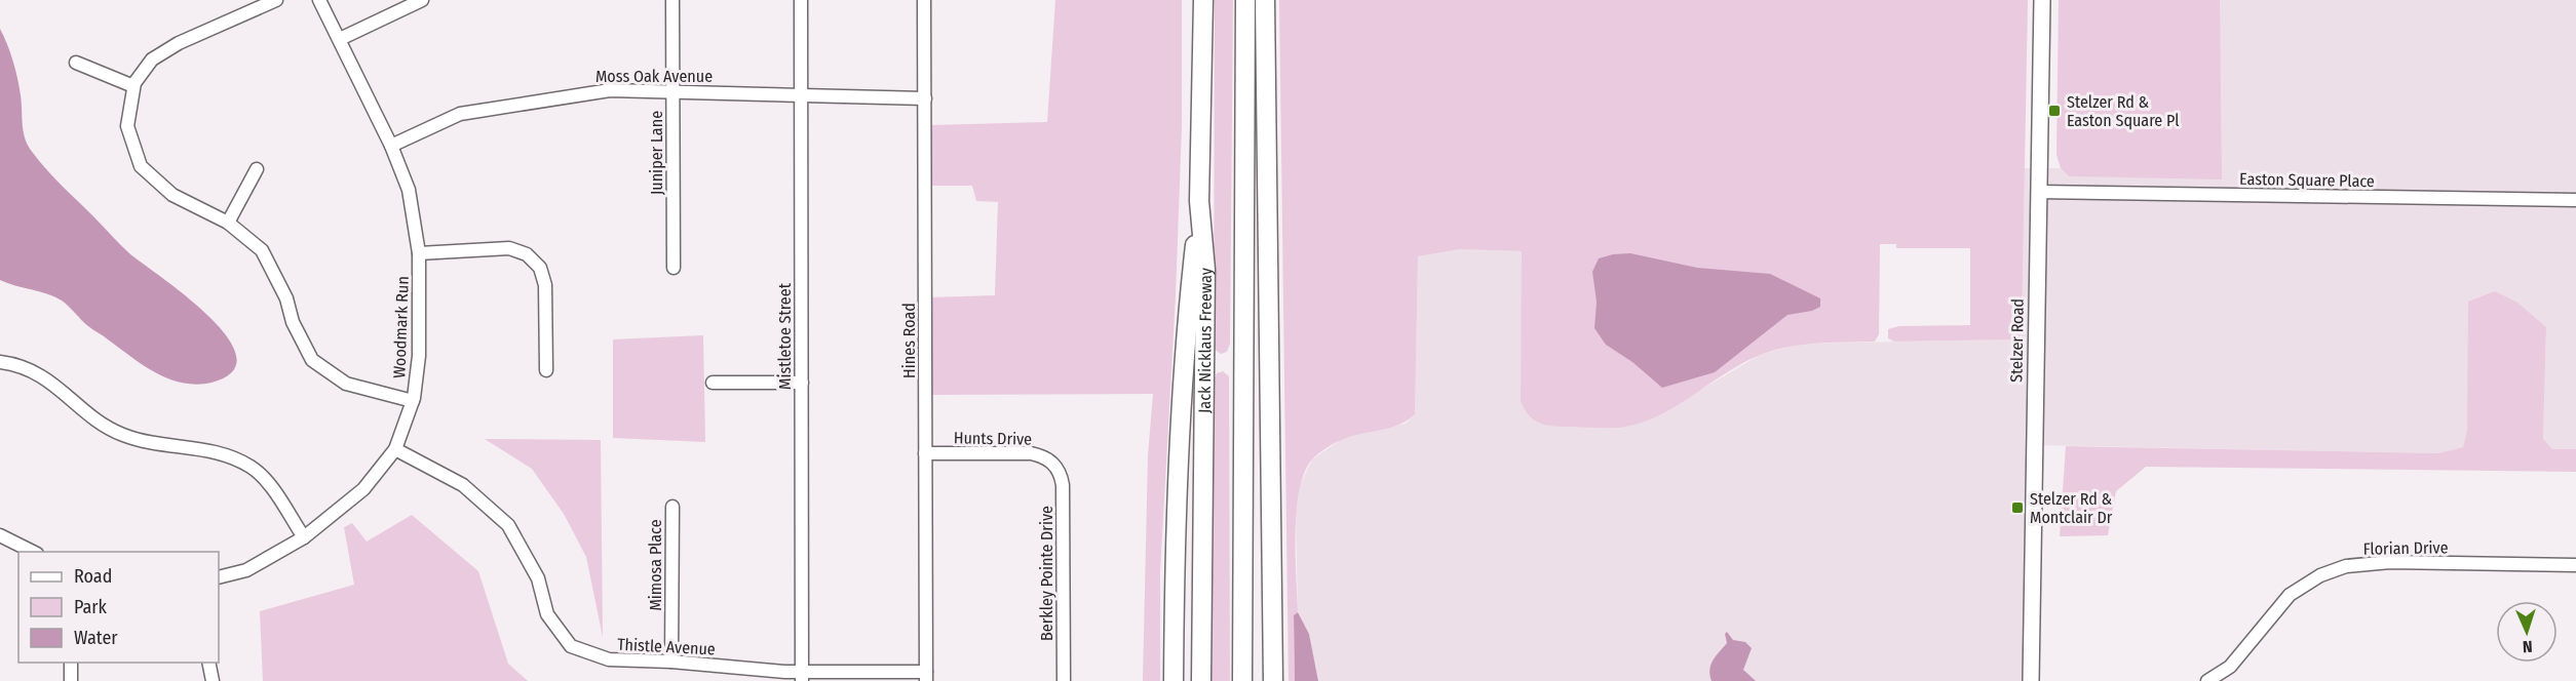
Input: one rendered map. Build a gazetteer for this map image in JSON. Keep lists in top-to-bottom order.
{
  "streets": {
    "highway": ["Jack Nicklaus Freeway"],
    "main road": ["Stelzer Road"],
    "street": [
      "Moss Oak Avenue",
      "Juniper Lane",
      "Easton Square Place",
      "Woodmark Run",
      "Mistletoe Street",
      "Hines Road",
      "Hunts Drive",
      "Florian Drive",
      "Mimosa Place",
      "Berkley Pointe Drive",
      "Thistle Avenue"
    ]
  },
  "crossings": [
    ["Moss Oak Avenue", "Juniper Lane"],
    ["Moss Oak Avenue", "Woodmark Run"],
    ["Moss Oak Avenue", "Mistletoe Street"],
    ["Moss Oak Avenue", "Hines Road"],
    ["Easton Square Place", "Stelzer Road"],
    ["Woodmark Run", "Thistle Avenue"],
    ["Mistletoe Street", "Thistle Avenue"],
    ["Hines Road", "Hunts Drive"],
    ["Hines Road", "Thistle Avenue"],
    ["Hunts Drive", "Berkley Pointe Drive"],
    ["Mimosa Place", "Thistle Avenue"]
  ],
  "places": {
    "transit": ["Stelzer Rd & Easton Square Pl", "Stelzer Rd & Montclair Dr"]
  },
  "legend": ["Road", "Park", "Water"],
  "north": "bottom"
}
